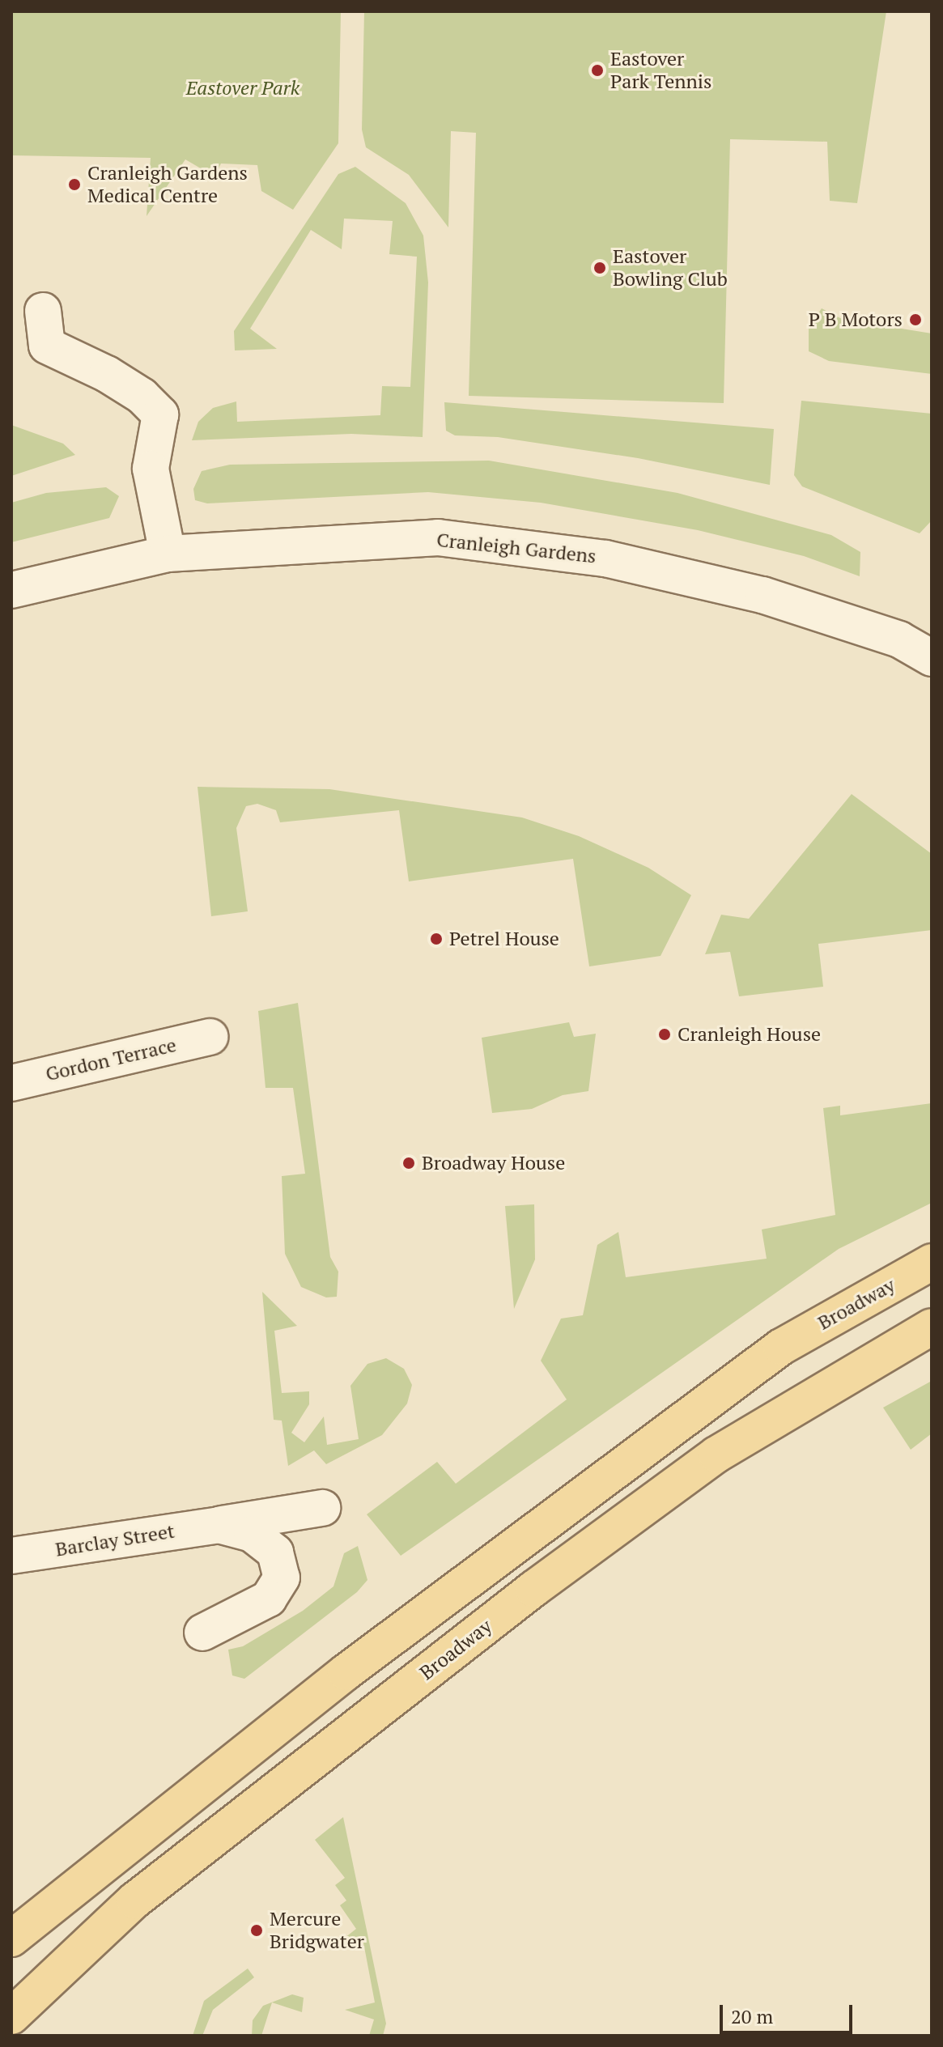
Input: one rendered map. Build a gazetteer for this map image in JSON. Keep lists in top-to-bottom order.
{
  "streets": {
    "main road": ["Broadway"],
    "street": ["Cranleigh Gardens", "Gordon Terrace", "Barclay Street"]
  },
  "parks": ["Eastover Park"],
  "places": [
    "Eastover Park Tennis",
    "Cranleigh Gardens Medical Centre",
    "Eastover Bowling Club",
    "P B Motors",
    "Petrel House",
    "Cranleigh House",
    "Broadway House",
    "Mercure Bridgwater"
  ],
  "scale_bar": "20 m"
}
